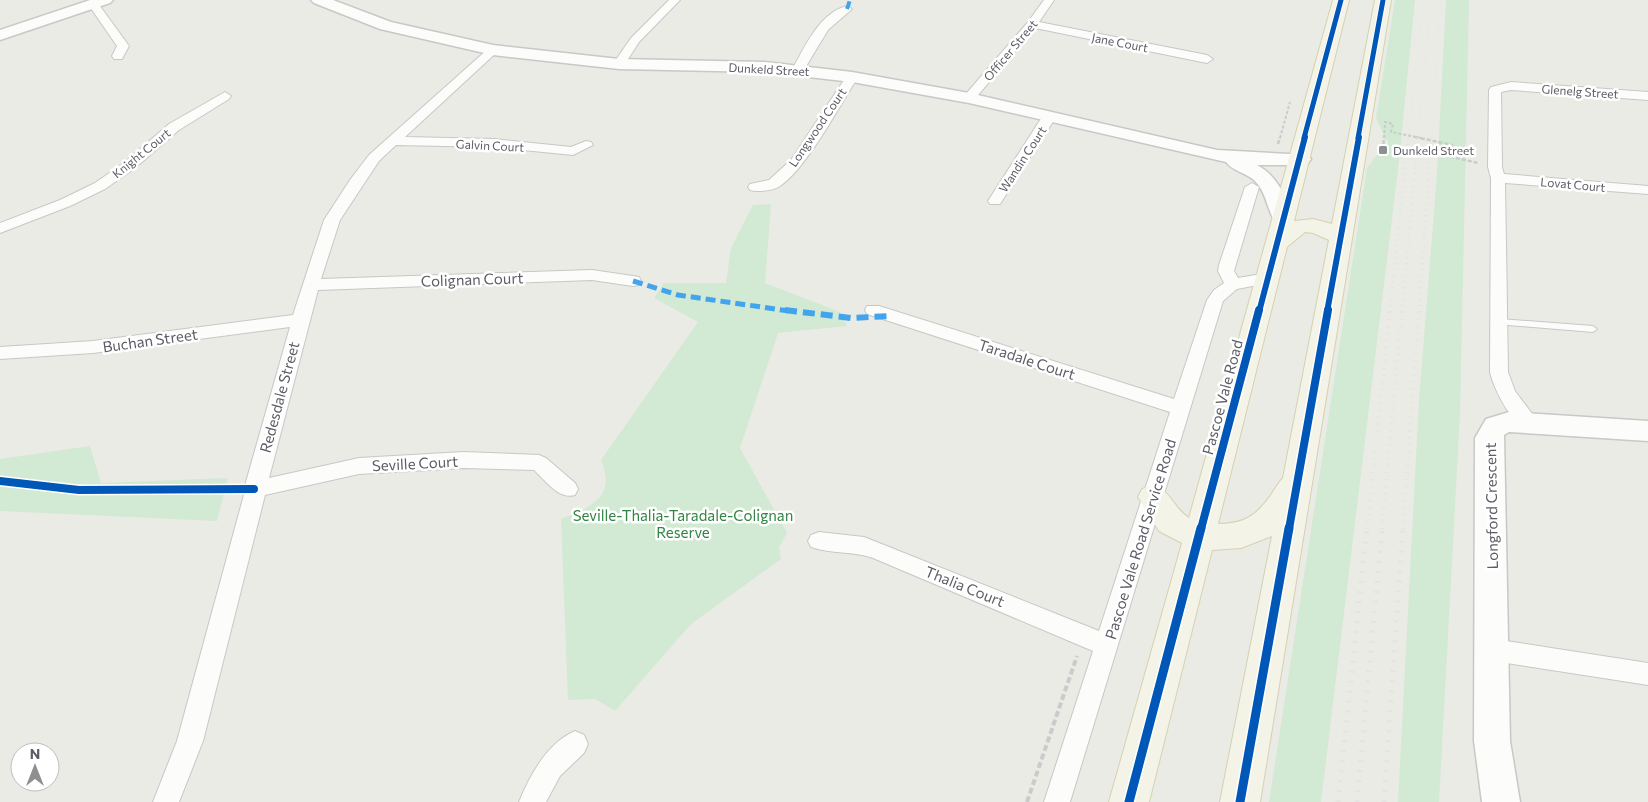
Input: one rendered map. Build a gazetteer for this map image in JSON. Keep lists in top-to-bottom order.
{
  "streets": {
    "main road": ["Pascoe Vale Road"],
    "street": [
      "Jane Court",
      "Officer Street",
      "Dunkeld Street",
      "Glenelg Street",
      "Longwood Court",
      "Galvin Court",
      "Knight Court",
      "Wandin Court",
      "Lovat Court",
      "Colignan Court",
      "Buchan Street",
      "Taradale Court",
      "Redesdale Street",
      "Seville Court",
      "Longford Crescent",
      "Pascoe Vale Road Service Road",
      "Thalia Court"
    ]
  },
  "crossings": [
    ["Jane Court", "Officer Street"],
    ["Officer Street", "Dunkeld Street"],
    ["Dunkeld Street", "Longwood Court"],
    ["Dunkeld Street", "Wandin Court"],
    ["Dunkeld Street", "Redesdale Street"],
    ["Dunkeld Street", "Pascoe Vale Road"],
    ["Glenelg Street", "Lovat Court"],
    ["Galvin Court", "Redesdale Street"],
    ["Colignan Court", "Redesdale Street"],
    ["Buchan Street", "Redesdale Street"],
    ["Taradale Court", "Pascoe Vale Road Service Road"],
    ["Redesdale Street", "Seville Court"],
    ["Pascoe Vale Road Service Road", "Thalia Court"]
  ],
  "parks": ["Seville-Thalia-Taradale-Colignan Reserve"],
  "places": {
    "transit": ["Dunkeld Street"]
  },
  "north": "top"
}
